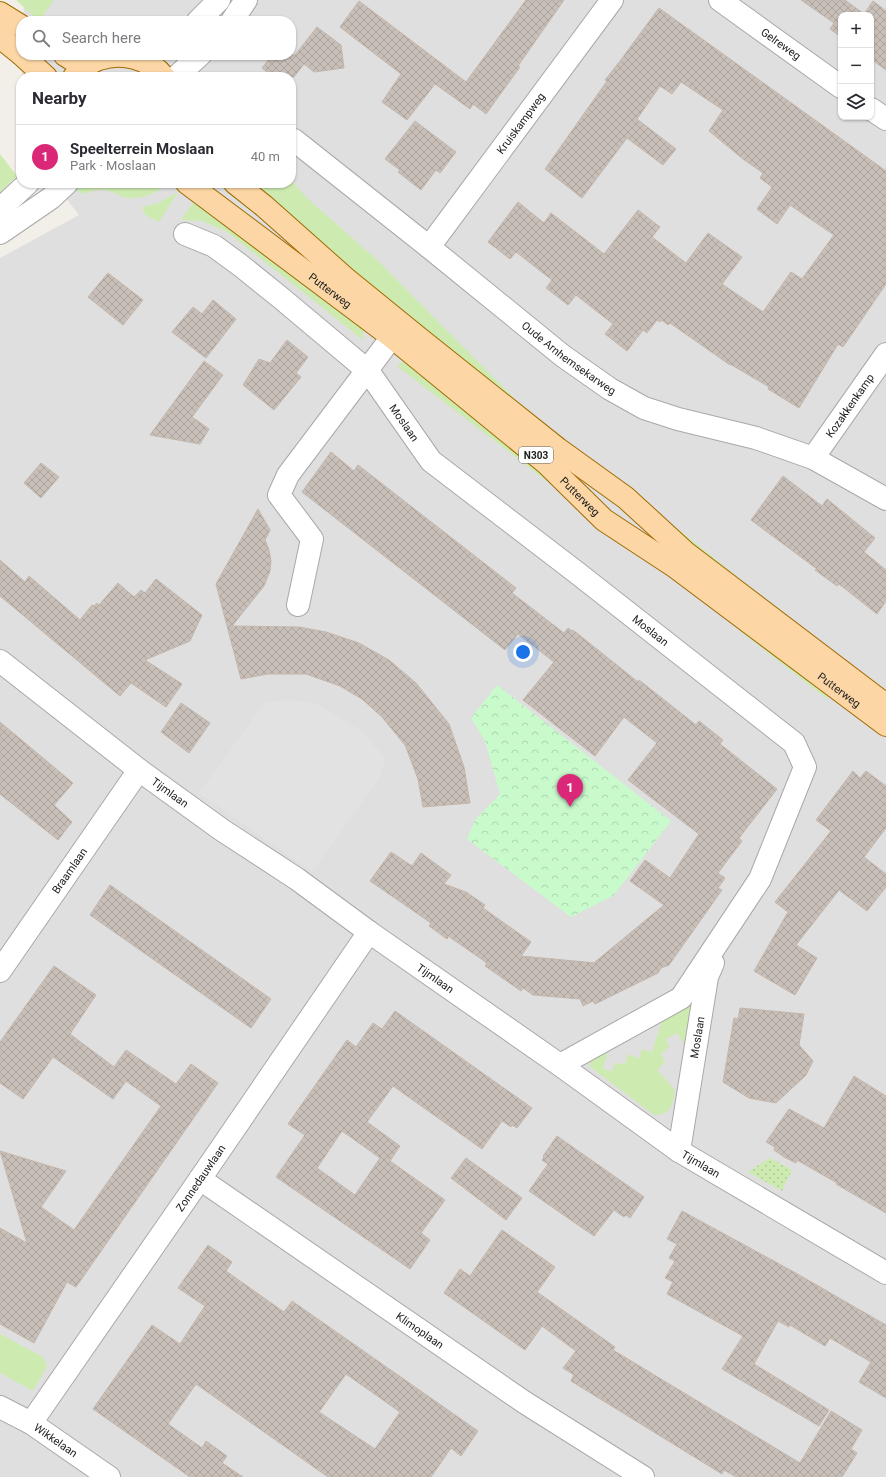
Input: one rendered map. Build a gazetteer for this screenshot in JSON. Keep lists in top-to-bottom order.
{
  "streets": {
    "main road": ["Putterweg", "N303"],
    "street": [
      "Gelreweg",
      "Kruiskampweg",
      "Oude Arnhemsekarweg",
      "Kozakkenkamp",
      "Moslaan",
      "Tijmlaan",
      "Braamlaan",
      "Zonnedauwlaan",
      "Klimoplaan",
      "Wikkelaan"
    ]
  },
  "crossings": [
    ["Kruiskampweg", "Oude Arnhemsekarweg"],
    ["Oude Arnhemsekarweg", "Kozakkenkamp"],
    ["Moslaan", "Tijmlaan"],
    ["Tijmlaan", "Braamlaan"],
    ["Tijmlaan", "Zonnedauwlaan"],
    ["Zonnedauwlaan", "Klimoplaan"],
    ["Zonnedauwlaan", "Wikkelaan"]
  ],
  "page": {
    "map_buttons": ["+", "−"],
    "search": "Search here",
    "heading": "Nearby",
    "list": [
      {
        "mark": "1",
        "name": "Speelterrein Moslaan",
        "note": "Park · Moslaan",
        "value": "40 m"
      }
    ],
    "pins": "1"
  }
}
